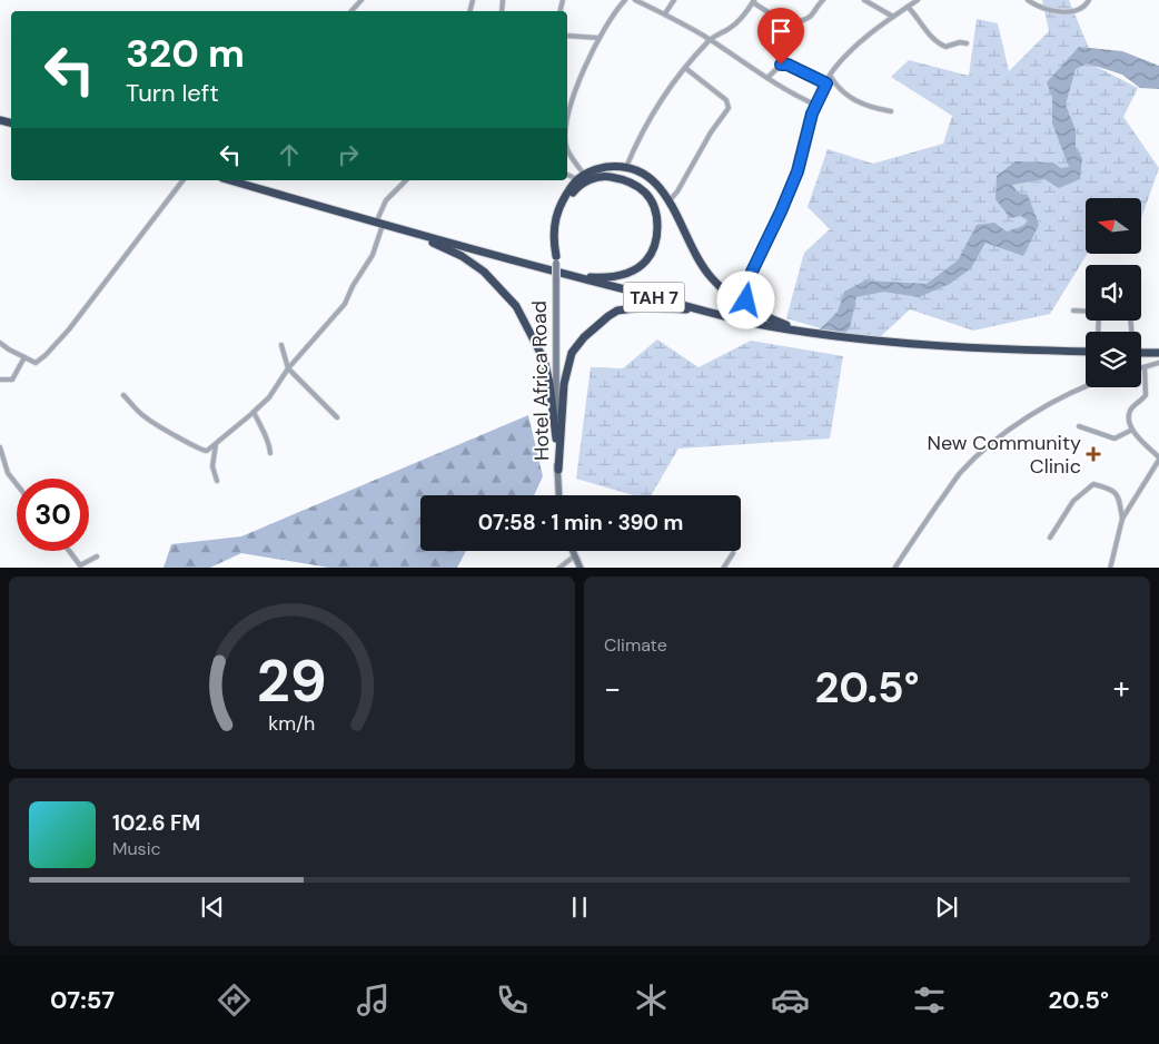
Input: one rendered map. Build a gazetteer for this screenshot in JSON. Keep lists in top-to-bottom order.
{
  "streets": {
    "highway": ["TAH 7"],
    "street": ["Hotel Africa Road"]
  },
  "places": {
    "health": ["New Community Clinic"]
  },
  "north": "left",
  "page": {
    "turn": ["320 m", "Turn left"],
    "limit": "30",
    "trip": "07:58 · 1 min · 390 m",
    "tile": "Climate",
    "heat": ["−", "20.5°", "+"],
    "song": ["102.6 FM", "Music"],
    "tabs": ["07:57", "20.5°"],
    "gauge": ["29", "km/h"]
  }
}
